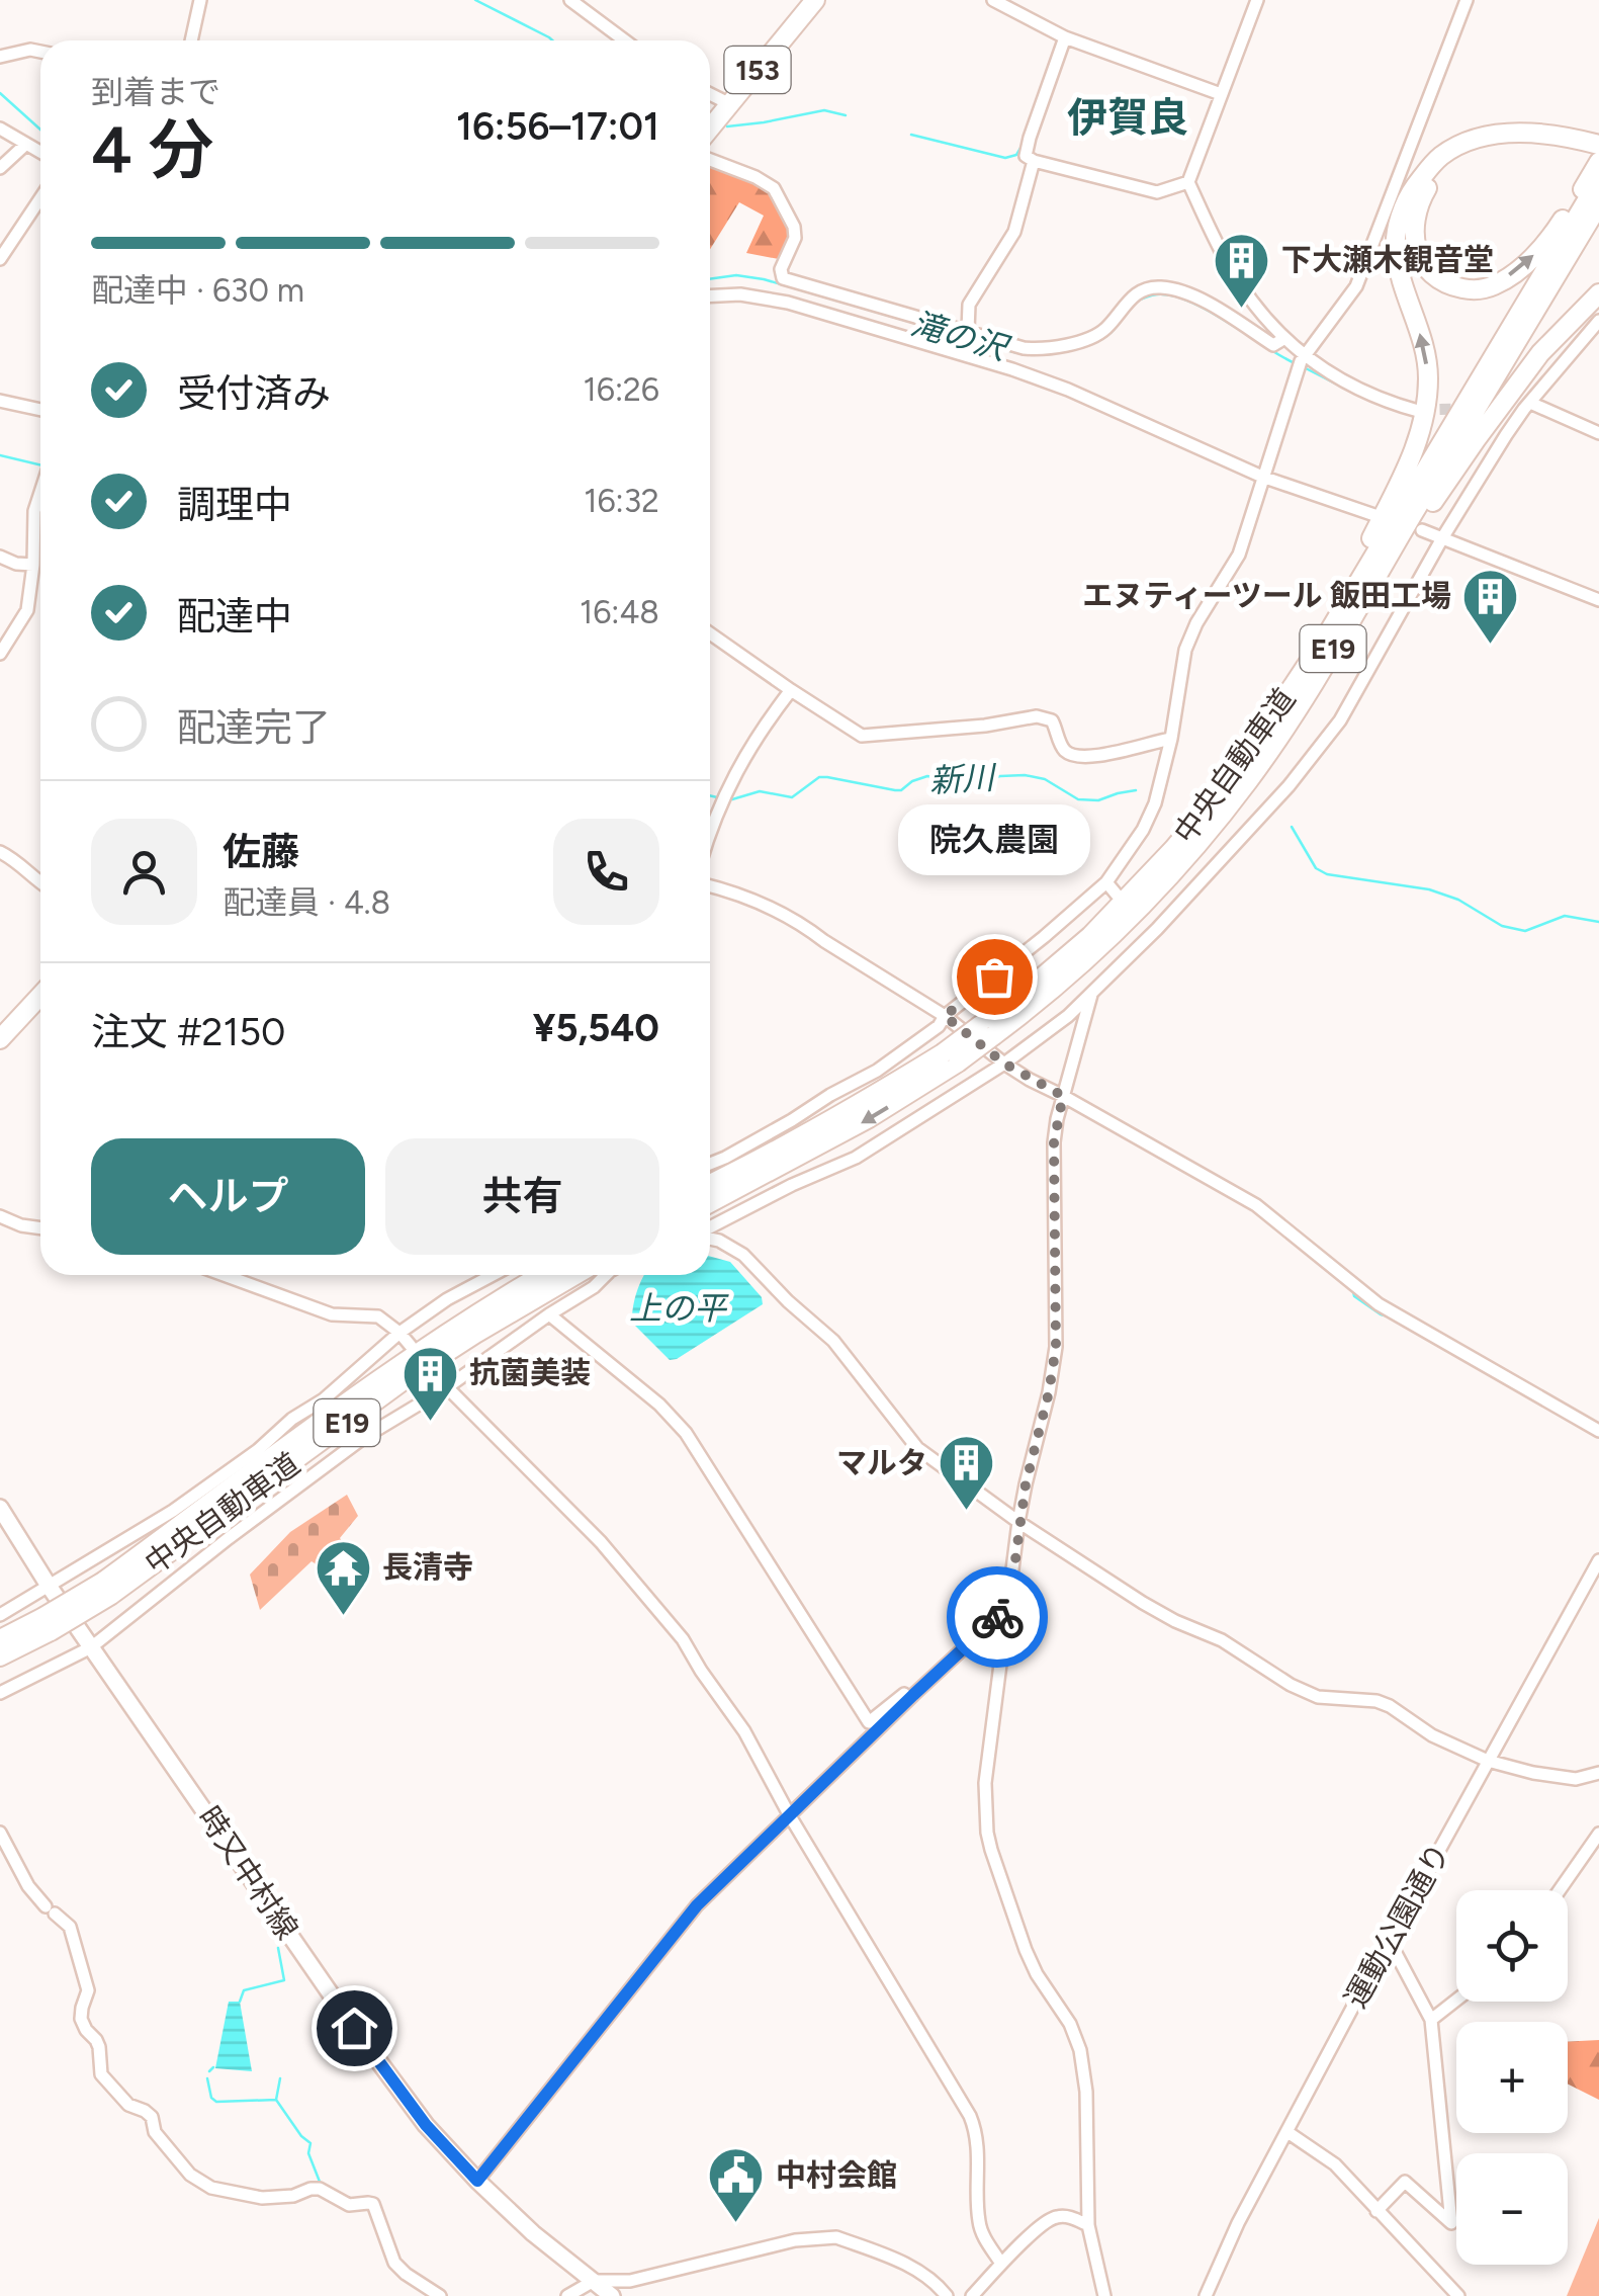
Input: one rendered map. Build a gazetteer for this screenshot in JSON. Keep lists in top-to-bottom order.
{
  "streets": {
    "highway": ["153", "E19", "中央自動車道"],
    "main road": ["時又中村線"],
    "street": ["運動公園通り"]
  },
  "districts": ["伊賀良"],
  "water": ["滝の沢", "新川", "上の平"],
  "places": {
    "building": [
      "下大瀬木観音堂",
      "エヌティーツール 飯田工場",
      "抗菌美装",
      "マルタ"
    ],
    "other": ["院久農園"],
    "temple": ["長清寺"],
    "public building": ["中村会館"]
  },
  "page": {
    "heading": ["4 分", "到着まで", "16:56–17:01"],
    "panel": [
      "佐藤",
      "配達員 · 4.8",
      "注文 #2150",
      "¥5,540"
    ],
    "bar": "配達中 · 630 m",
    "list": [
      ["受付済み", "16:26"],
      ["調理中", "16:32"],
      ["配達中", "16:48"],
      "配達完了"
    ],
    "bubble": "院久農園",
    "buttons": ["ヘルプ", "共有"],
    "map_buttons": ["+", "−"]
  }
}
